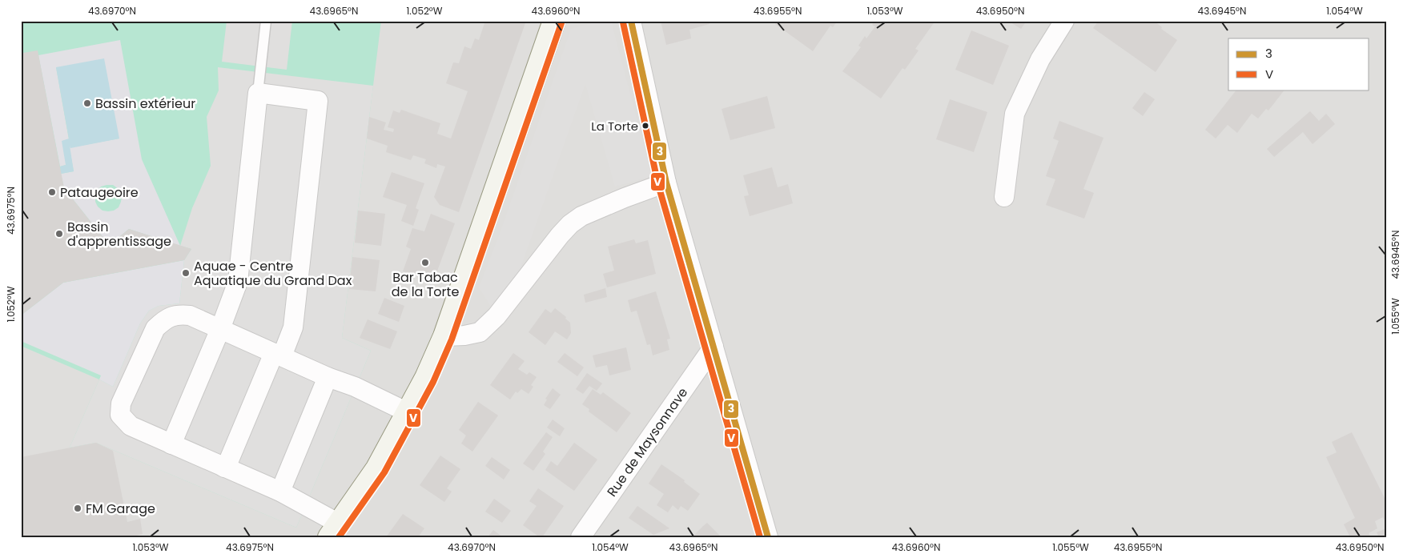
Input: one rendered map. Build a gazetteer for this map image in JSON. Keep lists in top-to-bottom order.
{
  "streets": {
    "street": ["Rue de Maysonnave"]
  },
  "places": [
    "Bassin extérieur",
    "La Torte",
    "Pataugeoire",
    "Bassin d'apprentissage",
    "Bar Tabac de la Torte",
    "Aquae - Centre Aquatique du Grand Dax",
    "FM Garage"
  ],
  "lines": ["transit line 3", "transit line V"],
  "legend": ["3", "V"],
  "coordinates": [
    "43.6970°N",
    "43.6965°N",
    "1.052°W",
    "43.6960°N",
    "43.6955°N",
    "1.053°W",
    "43.6950°N",
    "43.6945°N",
    "1.054°W",
    "43.6975°N",
    "1.055°W"
  ]
}
